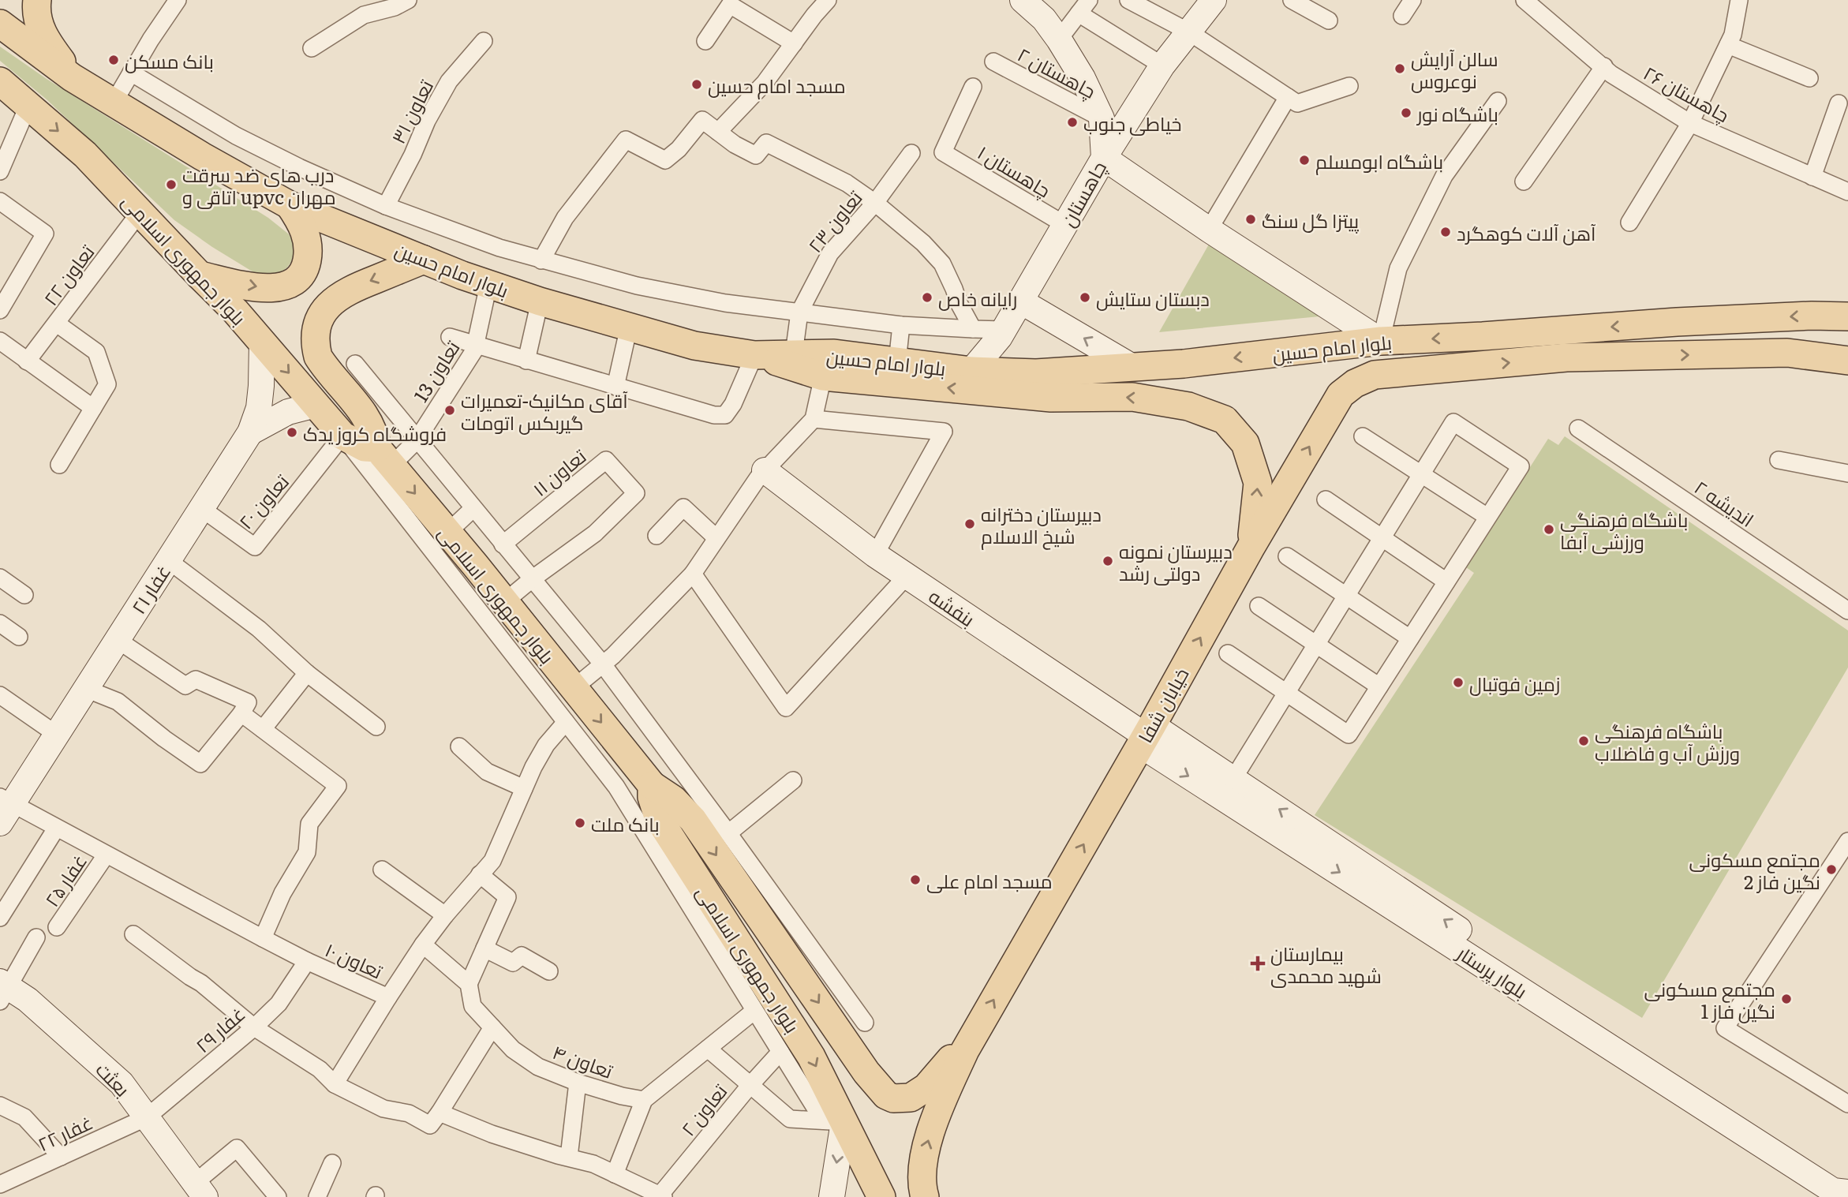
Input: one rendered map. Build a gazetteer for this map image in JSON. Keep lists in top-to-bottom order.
{
  "streets": {
    "main road": ["بلوار جمهوری اسلامی", "بلوار امام حسین", "خیابان شفا"],
    "street": [
      "چاهستان ۲",
      "چاهستان ۲۶",
      "تعاون ۳۱",
      "چاهستان ۱",
      "چاهستان",
      "تعاون ۲۳",
      "تعاون ۲۲",
      "تعاون 13",
      "تعاون ۱۱",
      "تعاون ۲۰",
      "اندیشه ۲",
      "غفار ۲۱",
      "بنفشه",
      "غفار ۲۵",
      "تعاون ۱۰",
      "بلوار پرستار",
      "غفار ۲۹",
      "تعاون ۴",
      "بعثت",
      "تعاون ۲",
      "غفار ۲۲"
    ]
  },
  "crossings": [
    ["چاهستان ۲", "چاهستان"],
    ["چاهستان ۱", "چاهستان"],
    ["چاهستان", "بلوار امام حسین"],
    ["تعاون ۲۳", "بلوار امام حسین"],
    ["بلوار جمهوری اسلامی", "تعاون ۲۲"],
    ["بلوار جمهوری اسلامی", "تعاون 13"],
    ["بلوار جمهوری اسلامی", "تعاون ۲۰"],
    ["بلوار جمهوری اسلامی", "غفار ۲۱"],
    ["بلوار امام حسین", "تعاون 13"],
    ["بلوار امام حسین", "خیابان شفا"],
    ["تعاون ۲۰", "غفار ۲۱"],
    ["غفار ۲۱", "تعاون ۱۰"],
    ["بنفشه", "خیابان شفا"],
    ["بنفشه", "بلوار پرستار"],
    ["خیابان شفا", "بلوار پرستار"],
    ["غفار ۲۵", "تعاون ۱۰"],
    ["تعاون ۱۰", "غفار ۲۹"],
    ["غفار ۲۹", "بعثت"],
    ["غفار ۲۹", "غفار ۲۲"],
    ["بعثت", "غفار ۲۲"]
  ],
  "one_way": ["بلوار جمهوری اسلامی", "خیابان شفا"],
  "places": {
    "other": [
      "بانک مسکن",
      "سالن آرایش نوعروس",
      "مسجد امام حسین",
      "باشگاه نور",
      "خیاطی جنوب",
      "باشگاه ابومسلم",
      "درب های ضد سرقت اتاقی و upvc مهران",
      "پیتزا گل سنگ",
      "آهن آلات کوهگرد",
      "رایانه خاص",
      "دبستان ستایش",
      "آقای مکانیک-تعمیرات گیربکس اتومات",
      "فروشگاه کروز یدک",
      "دبیرستان دخترانه شیخ الاسلام",
      "باشگاه فرهنگی ورزشی آبفا",
      "دبیرستان نمونه دولتی رشد",
      "زمین فوتبال",
      "باشگاه فرهنگی ورزش آب و فاضلاب",
      "بانک ملت",
      "مجتمع مسکونی نگین فاز 2",
      "مسجد امام علی",
      "مجتمع مسکونی نگین فاز 1"
    ],
    "health": ["بیمارستان شهید محمدی"]
  }
}
